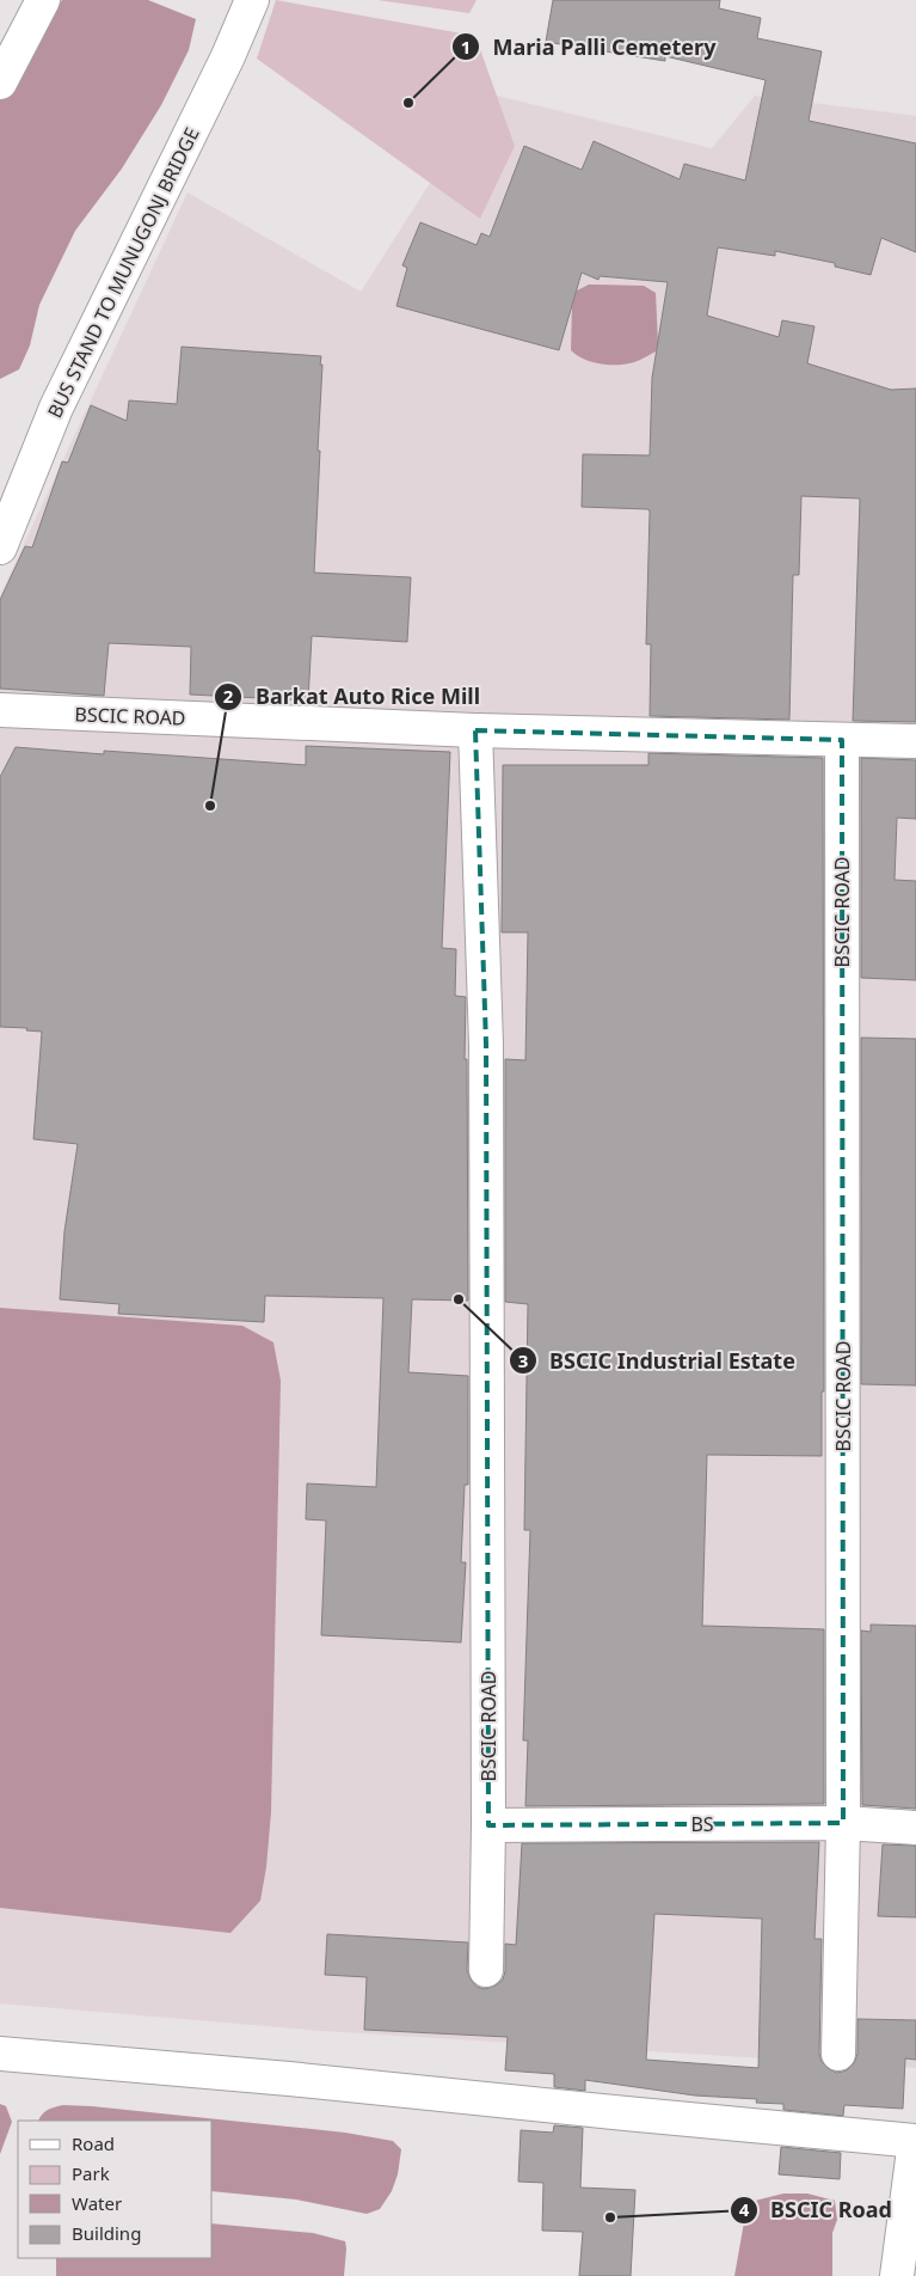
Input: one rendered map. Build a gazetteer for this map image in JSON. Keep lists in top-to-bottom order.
{
  "streets": {
    "main road": ["BUS STAND TO MUNUGONJ BRIDGE", "BSCIC ROAD", "BS"]
  },
  "crossings": [
    ["BSCIC ROAD", "BS"]
  ],
  "places": [
    "Maria Palli Cemetery",
    "Barkat Auto Rice Mill",
    "BSCIC Industrial Estate",
    "BSCIC Road"
  ],
  "legend": [
    "Road",
    "Park",
    "Water",
    "Building"
  ]
}
